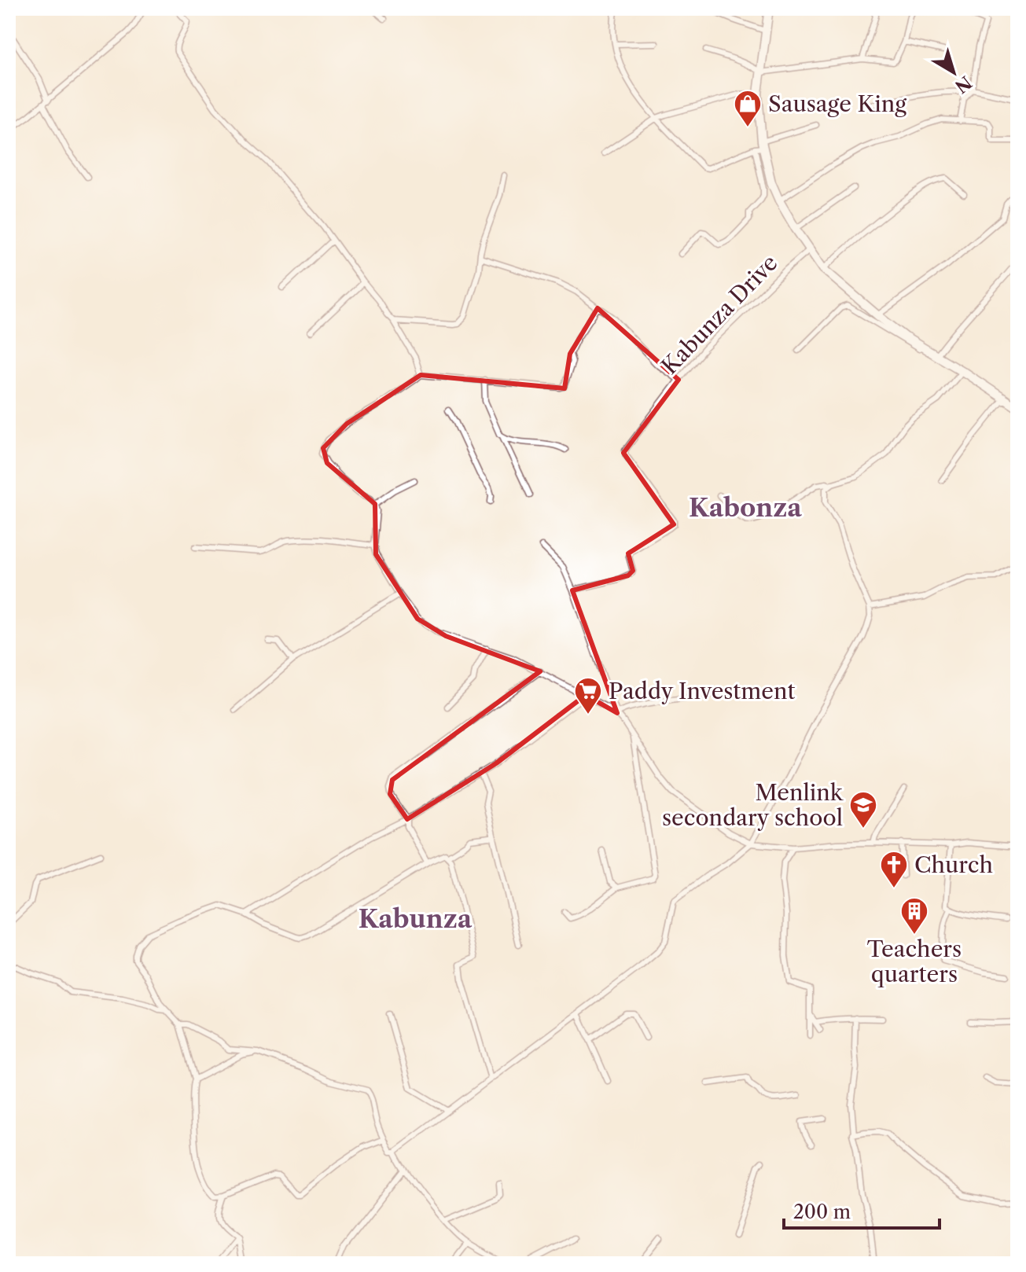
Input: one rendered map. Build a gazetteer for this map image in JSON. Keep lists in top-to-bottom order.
{
  "streets": {
    "street": ["Kabunza Drive"]
  },
  "districts": ["Kabonza", "Kabunza"],
  "places": {
    "shop": ["Sausage King"],
    "supermarket": ["Paddy Investment"],
    "school or university": ["Menlink secondary school"],
    "church": ["Church"],
    "building": ["Teachers quarters"]
  },
  "scale_bar": "200 m",
  "north": "bottom right"
}
